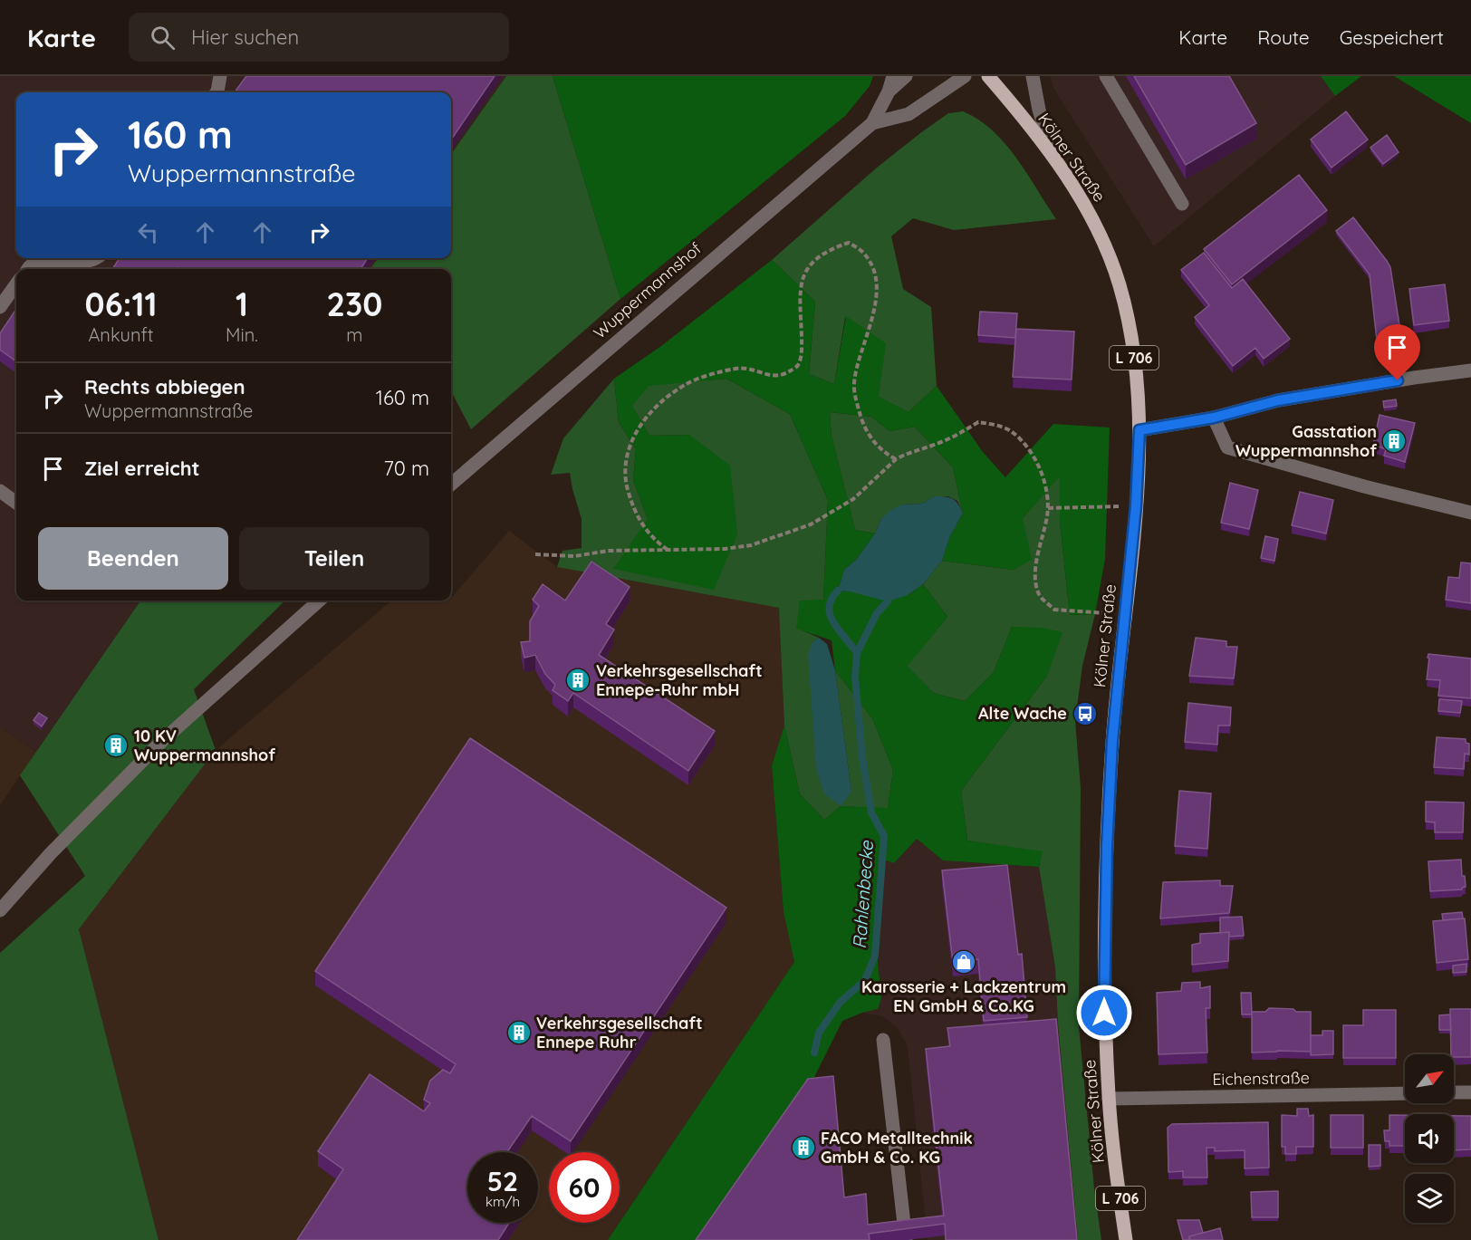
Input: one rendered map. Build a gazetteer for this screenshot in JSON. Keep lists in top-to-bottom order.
{
  "streets": {
    "main road": ["Kölner Straße", "L 706"],
    "street": ["Wuppermannshof", "Eichenstraße"]
  },
  "crossings": [
    ["Kölner Straße", "Eichenstraße"]
  ],
  "water": ["Rahlenbecke"],
  "places": {
    "building": [
      "Gasstation Wuppermannshof",
      "Verkehrsgesellschaft Ennepe-Ruhr mbH",
      "10 KV Wuppermannshof",
      "Verkehrsgesellschaft Ennepe Ruhr",
      "FACO Metalltechnik GmbH & Co. KG"
    ],
    "bus stop": ["Alte Wache"],
    "shop": ["Karosserie + Lackzentrum EN GmbH & Co.KG"]
  },
  "north": "top right",
  "page": {
    "header": "Karte",
    "search": "Hier suchen",
    "nav": ["Karte", "Route", "Gespeichert"],
    "turn": ["160 m", "Wuppermannstraße"],
    "eta": [
      "06:11",
      "Ankunft",
      "1",
      "Min.",
      "230",
      "m"
    ],
    "list": [
      {
        "name": "Rechts abbiegen",
        "note": "Wuppermannstraße",
        "value": "160 m"
      },
      {
        "name": "Ziel erreicht",
        "value": "70 m"
      }
    ],
    "buttons": ["Beenden", "Teilen"],
    "speed": "52 km/h",
    "limit": "60"
  }
}
